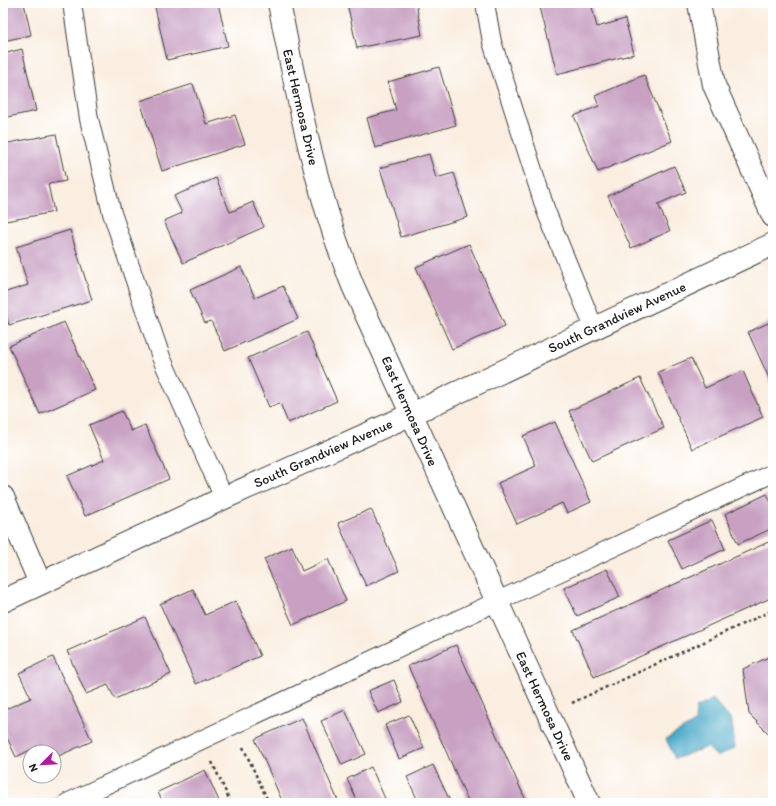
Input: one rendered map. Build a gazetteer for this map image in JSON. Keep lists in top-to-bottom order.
{
  "streets": {
    "street": ["East Hermosa Drive", "South Grandview Avenue"]
  },
  "crossings": [
    ["East Hermosa Drive", "South Grandview Avenue"]
  ],
  "north": "bottom left"
}
